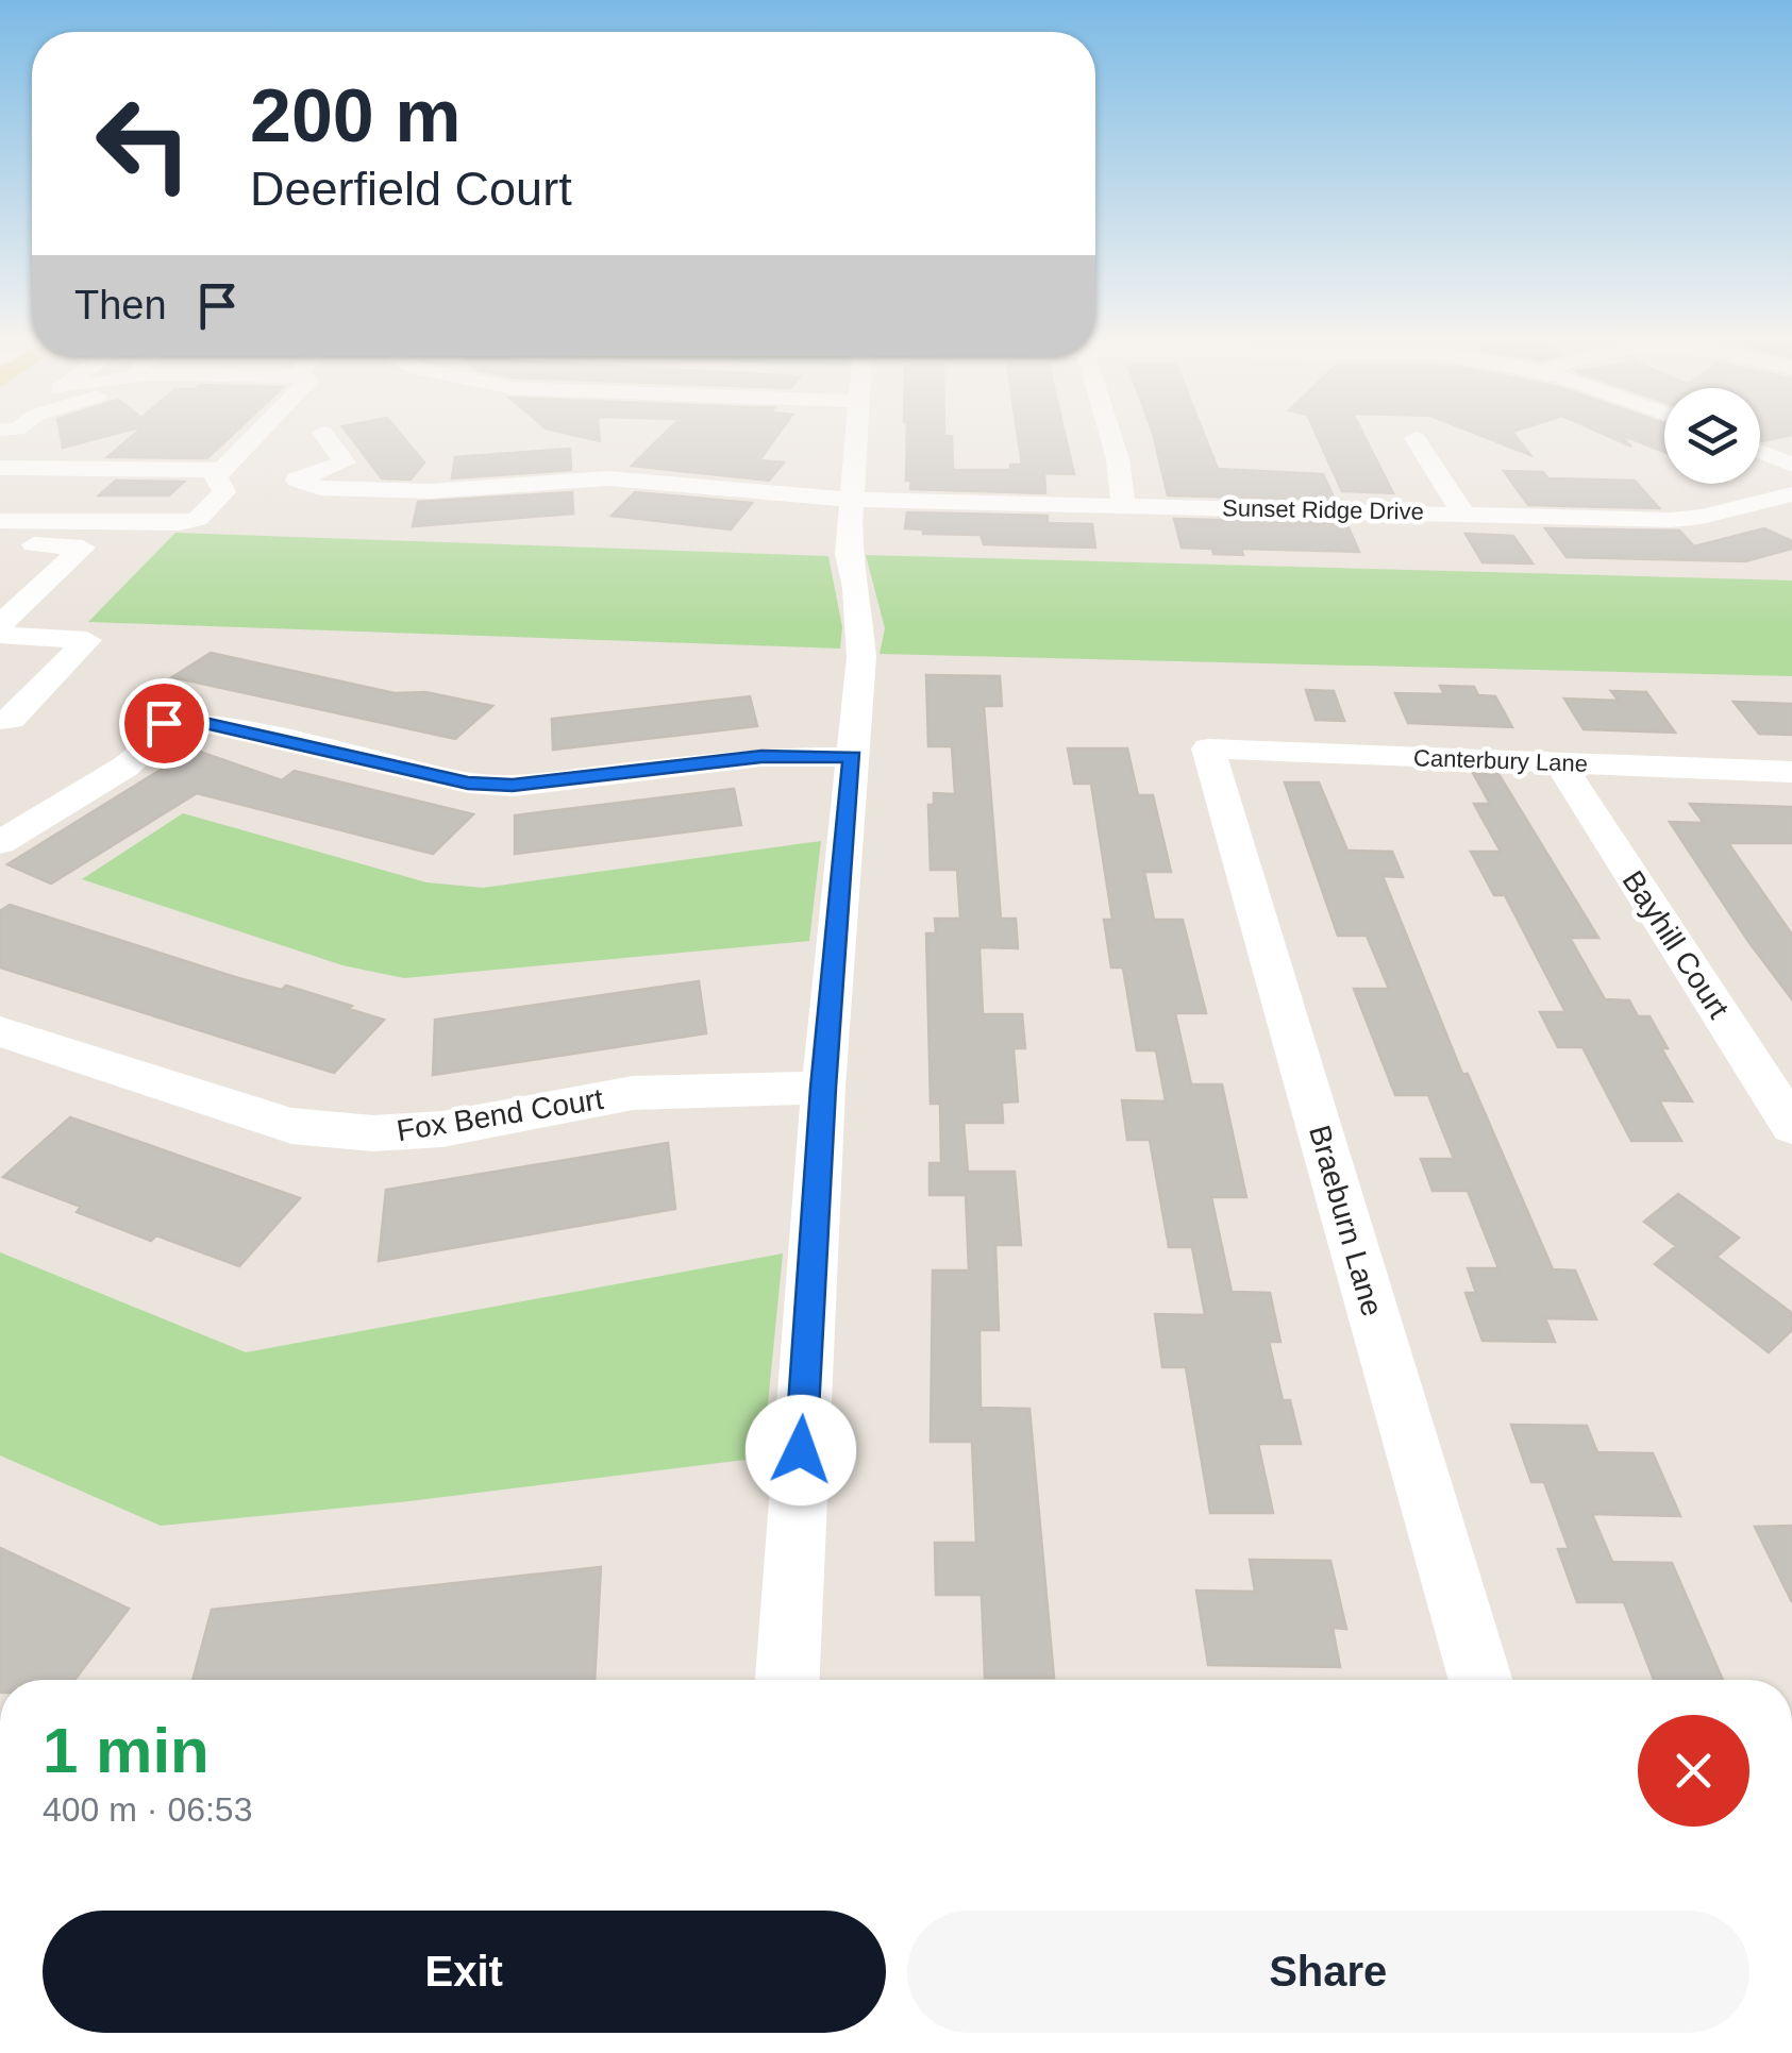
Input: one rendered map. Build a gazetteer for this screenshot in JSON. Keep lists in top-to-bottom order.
{
  "streets": {
    "street": [
      "Sunset Ridge Drive",
      "Canterbury Lane",
      "Bayhill Court",
      "Fox Bend Court",
      "Braeburn Lane"
    ]
  },
  "crossings": [
    ["Canterbury Lane", "Bayhill Court"],
    ["Canterbury Lane", "Braeburn Lane"]
  ],
  "page": {
    "turn": ["200 m", "Deerfield Court"],
    "then": "Then",
    "heading": ["1 min", "400 m · 06:53"],
    "buttons": ["Exit", "Share"]
  }
}
